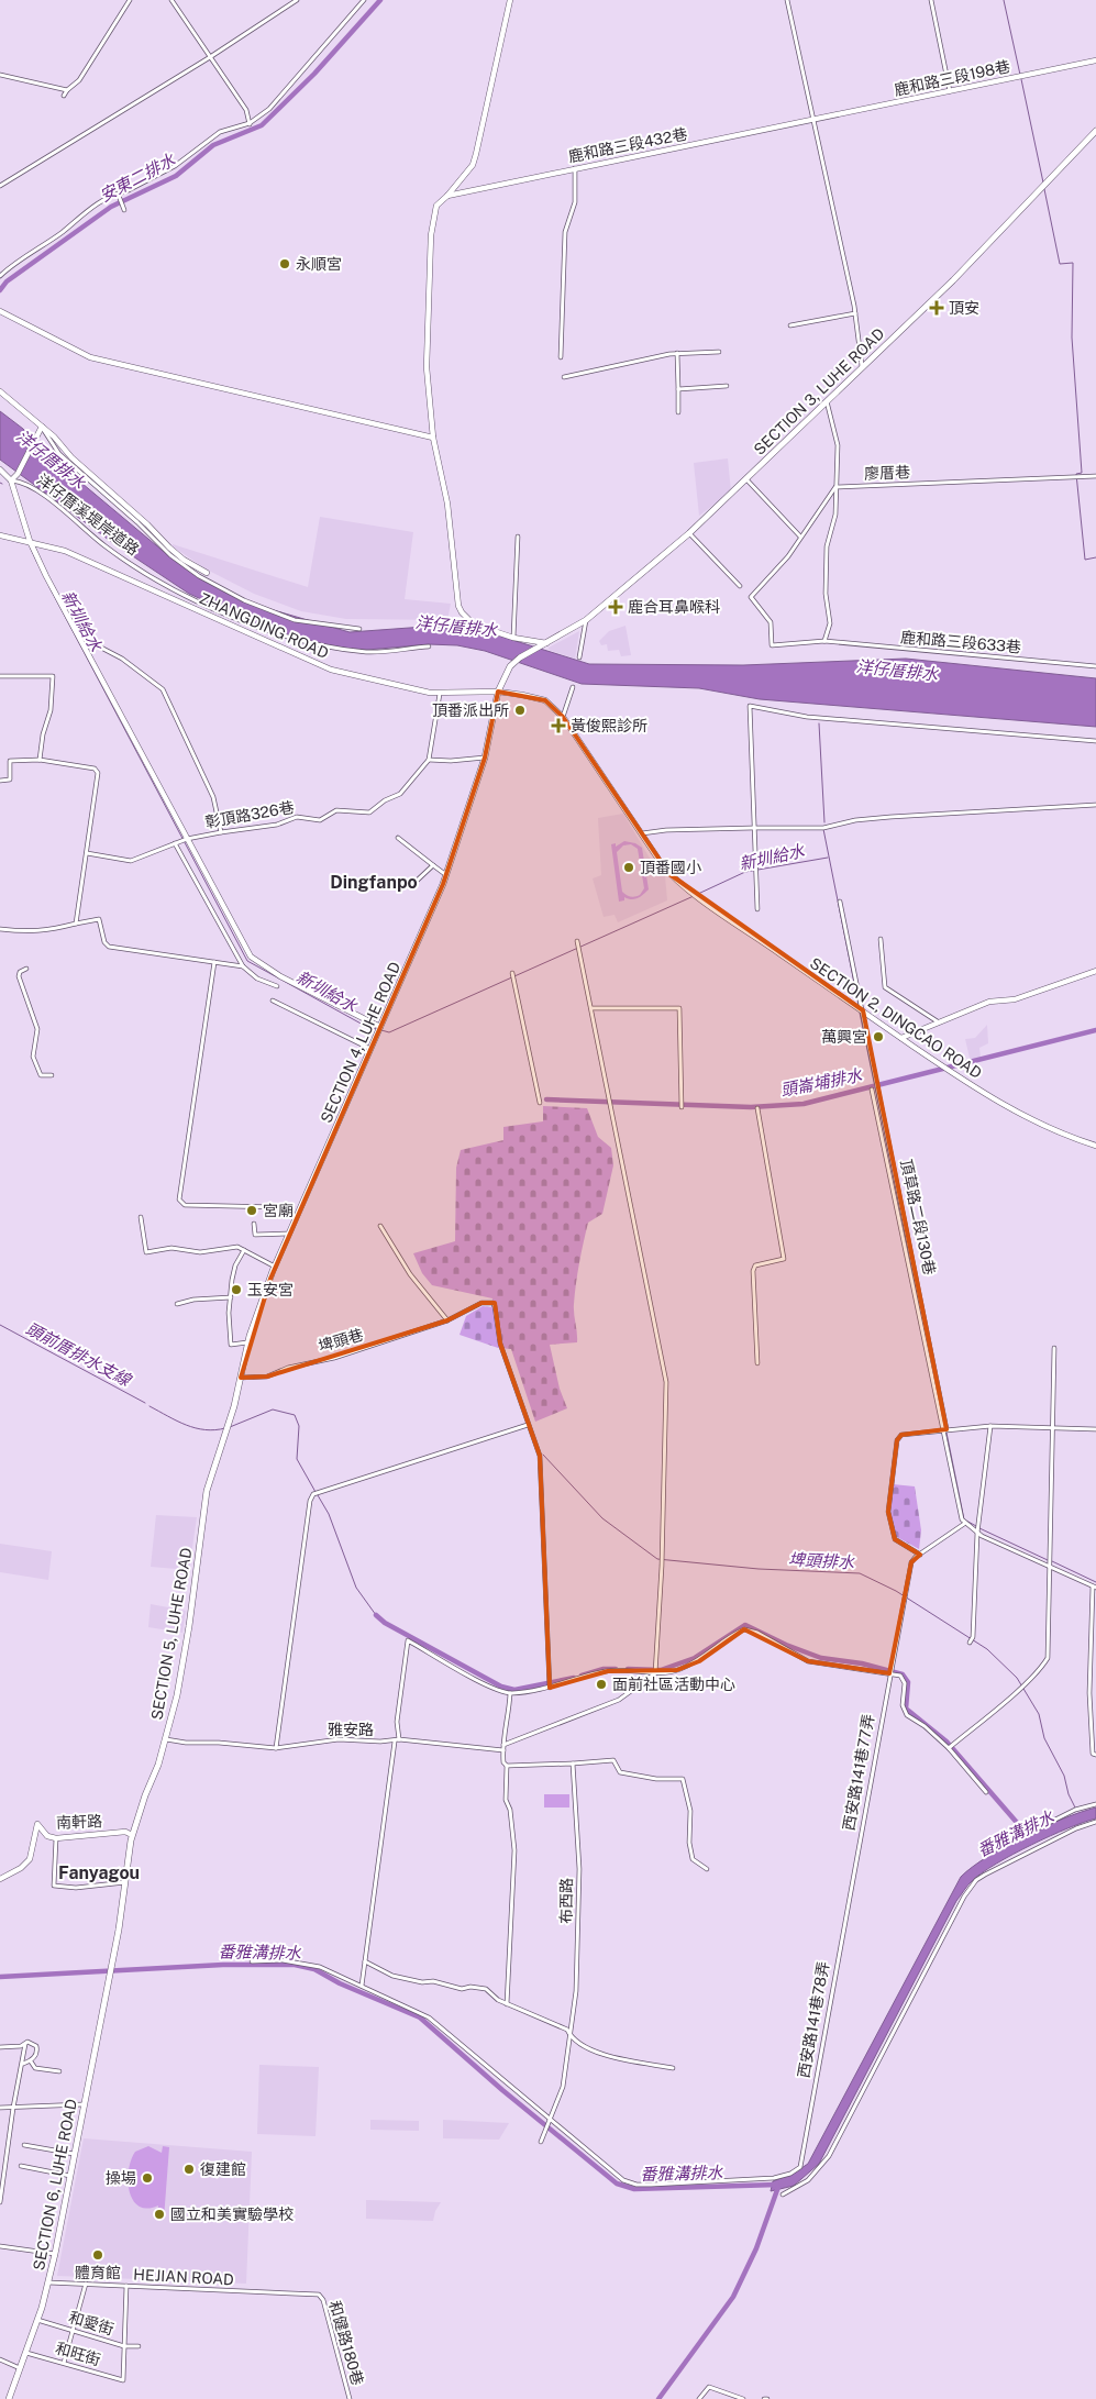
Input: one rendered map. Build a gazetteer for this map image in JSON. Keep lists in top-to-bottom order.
{
  "streets": {
    "main road": [
      "SECTION 3, LUHE ROAD",
      "SECTION 4, LUHE ROAD",
      "SECTION 5, LUHE ROAD",
      "SECTION 6, LUHE ROAD"
    ],
    "street": [
      "鹿和路三段198巷",
      "鹿和路三段432巷",
      "廖厝巷",
      "洋仔厝溪堤岸道路",
      "ZHANGDING ROAD",
      "鹿和路三段633巷",
      "彰頂路326巷",
      "SECTION 2, DINGCAO ROAD",
      "頂草路二段130巷",
      "埤頭巷",
      "雅安路",
      "西安路141巷77弄",
      "南軒路",
      "布西路",
      "西安路141巷78弄",
      "HEJIAN ROAD",
      "和愛街",
      "和健路180巷",
      "和旺街"
    ]
  },
  "crossings": [
    ["鹿和路三段198巷", "鹿和路三段432巷"],
    ["SECTION 3, LUHE ROAD", "SECTION 4, LUHE ROAD"],
    ["ZHANGDING ROAD", "SECTION 2, DINGCAO ROAD"],
    ["ZHANGDING ROAD", "SECTION 4, LUHE ROAD"],
    ["SECTION 2, DINGCAO ROAD", "頂草路二段130巷"],
    ["SECTION 4, LUHE ROAD", "埤頭巷"],
    ["SECTION 4, LUHE ROAD", "SECTION 5, LUHE ROAD"],
    ["SECTION 5, LUHE ROAD", "雅安路"],
    ["SECTION 5, LUHE ROAD", "南軒路"],
    ["SECTION 5, LUHE ROAD", "SECTION 6, LUHE ROAD"],
    ["西安路141巷77弄", "西安路141巷78弄"],
    ["布西路", "西安路141巷78弄"],
    ["SECTION 6, LUHE ROAD", "HEJIAN ROAD"],
    ["SECTION 6, LUHE ROAD", "和愛街"],
    ["SECTION 6, LUHE ROAD", "和旺街"],
    ["HEJIAN ROAD", "和健路180巷"],
    ["和愛街", "和旺街"]
  ],
  "districts": ["Dingfanpo", "Fanyagou"],
  "water": [
    "安東二排水",
    "洋仔厝排水",
    "新圳給水",
    "頭崙埔排水",
    "頭前厝排水支線",
    "埤頭排水",
    "番雅溝排水"
  ],
  "places": {
    "other": [
      "永順宮",
      "頂番派出所",
      "頂番國小",
      "萬興宮",
      "宮廟",
      "玉安宮",
      "面前社區活動中心",
      "復建館",
      "操場",
      "國立和美實驗學校",
      "體育館"
    ],
    "health": ["頂安", "鹿合耳鼻喉科", "黃俊熙診所"]
  }
}
